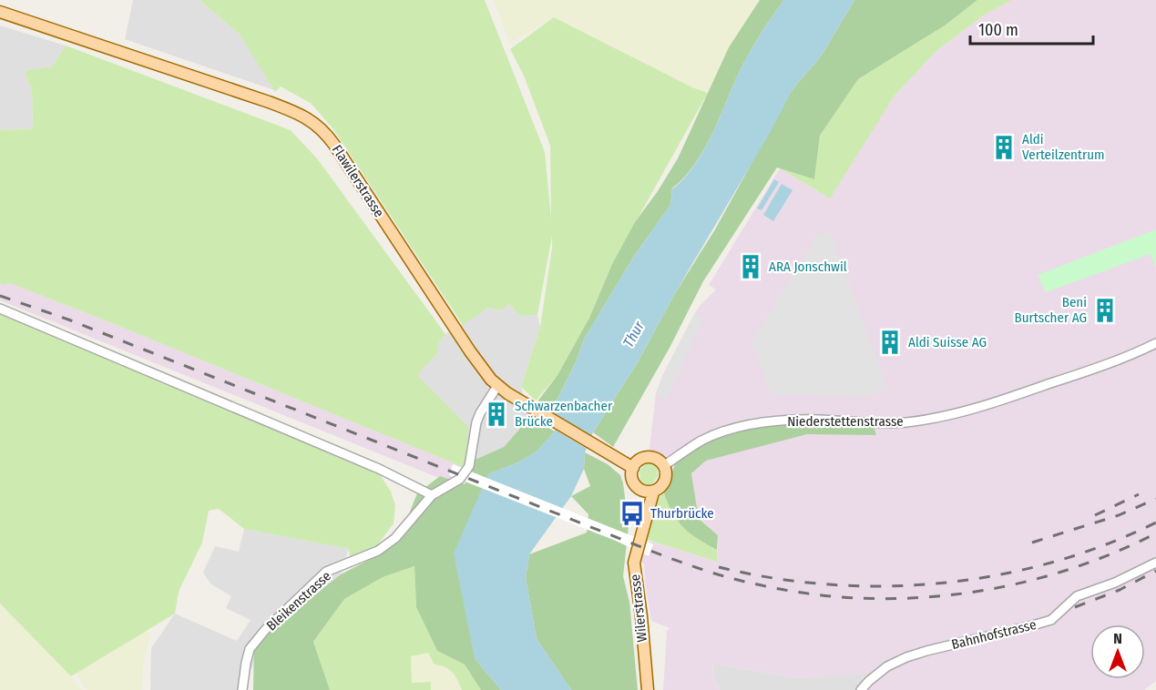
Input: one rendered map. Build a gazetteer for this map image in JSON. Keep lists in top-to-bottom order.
{
  "streets": {
    "main road": ["Flawilerstrasse", "Wilerstrasse"],
    "street": ["Niederstettenstrasse", "Bleikenstrasse", "Bahnhofstrasse"]
  },
  "crossings": [
    ["Flawilerstrasse", "Niederstettenstrasse"],
    ["Flawilerstrasse", "Bleikenstrasse"],
    ["Flawilerstrasse", "Wilerstrasse"],
    ["Niederstettenstrasse", "Wilerstrasse"]
  ],
  "water": ["Thur"],
  "places": {
    "building": [
      "Aldi Verteilzentrum",
      "ARA Jonschwil",
      "Beni Burtscher AG",
      "Aldi Suisse AG",
      "Schwarzenbacher Brücke"
    ],
    "bus stop": ["Thurbrücke"]
  },
  "scale_bar": "100 m",
  "north": "top"
}
